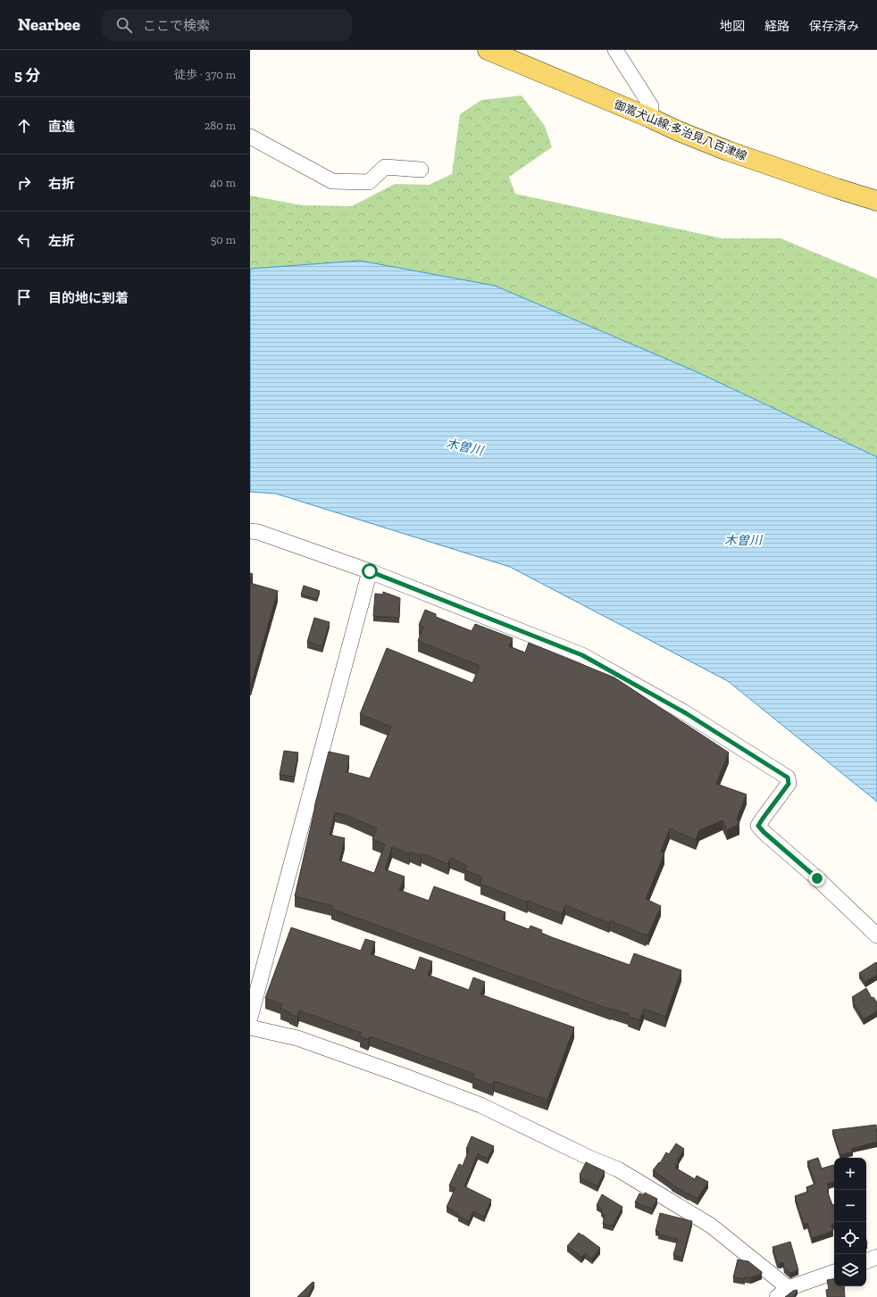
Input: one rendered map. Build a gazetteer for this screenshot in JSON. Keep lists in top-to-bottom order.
{
  "streets": {
    "main road": ["御嵩犬山線;多治見八百津線"]
  },
  "water": ["木曽川"],
  "page": {
    "header": "Nearbee",
    "search": "ここで検索",
    "nav": ["地図", "経路", "保存済み"],
    "heading": ["5 分", "徒歩 · 370 m"],
    "list": [
      ["直進", "280 m"],
      ["右折", "40 m"],
      ["左折", "50 m"],
      "目的地に到着"
    ],
    "map_buttons": ["+", "−"]
  }
}
